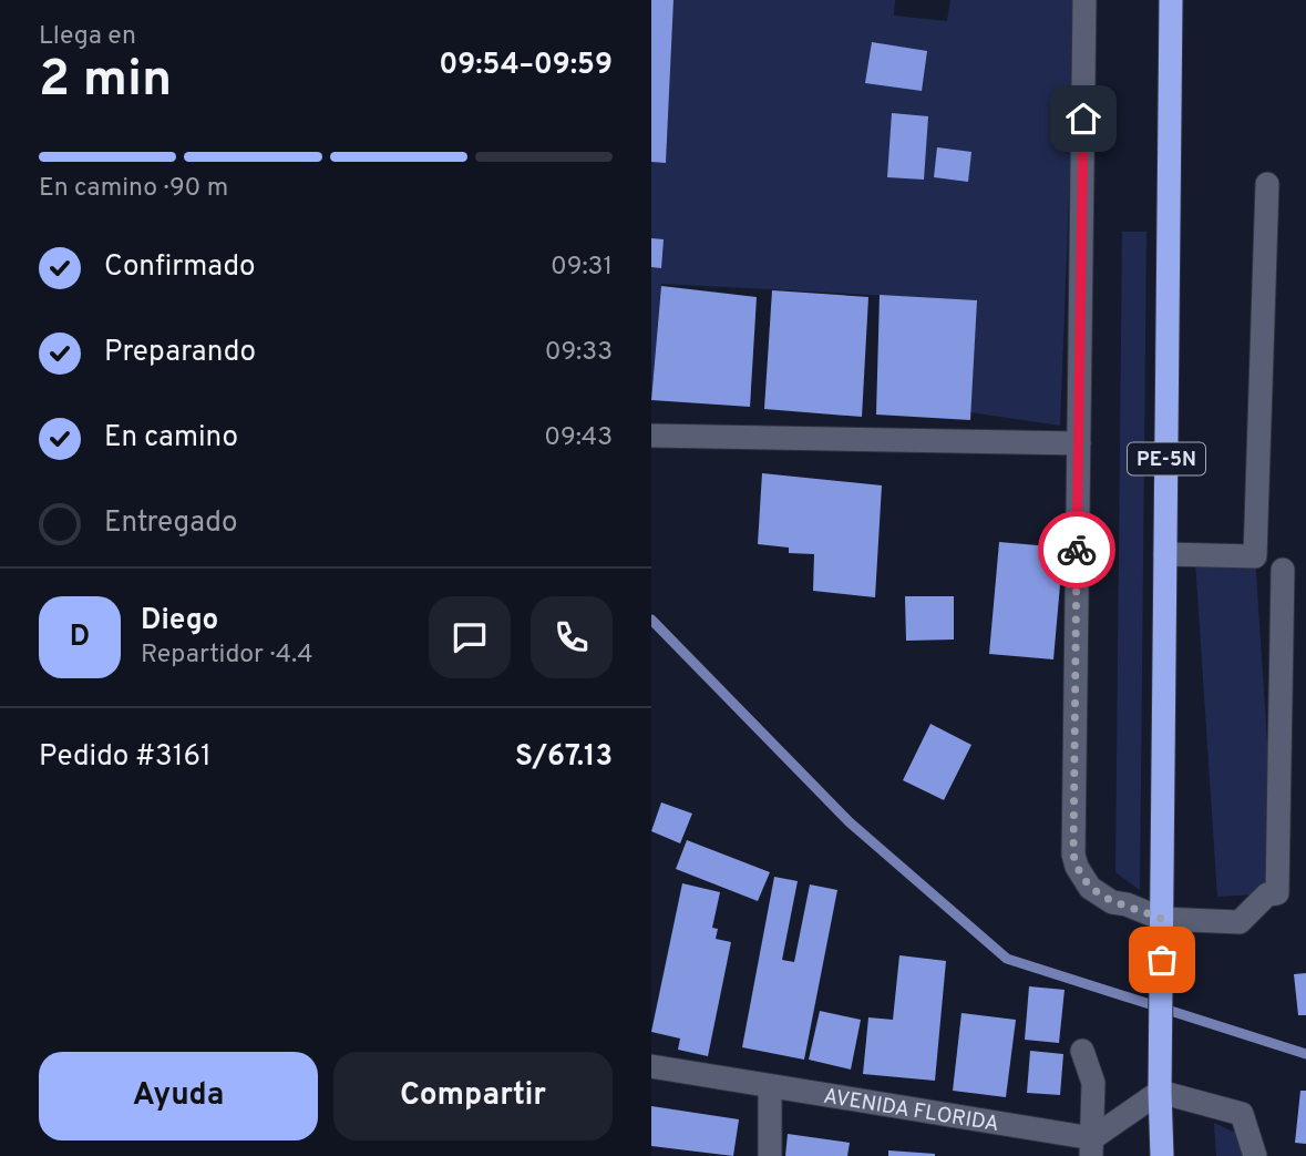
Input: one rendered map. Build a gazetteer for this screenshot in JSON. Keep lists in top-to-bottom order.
{
  "streets": {
    "highway": ["PE-5N"],
    "street": ["AVENIDA FLORIDA"]
  },
  "page": {
    "heading": ["2 min", "Llega en", "09:54–09:59"],
    "panel": [
      "Diego",
      "Repartidor · 4.4",
      "Pedido #3161",
      "S/67.13"
    ],
    "bar": "En camino · 90 m",
    "list": [
      ["Confirmado", "09:31"],
      ["Preparando", "09:33"],
      ["En camino", "09:43"],
      "Entregado"
    ],
    "round": "D",
    "buttons": ["Ayuda", "Compartir"]
  }
}
